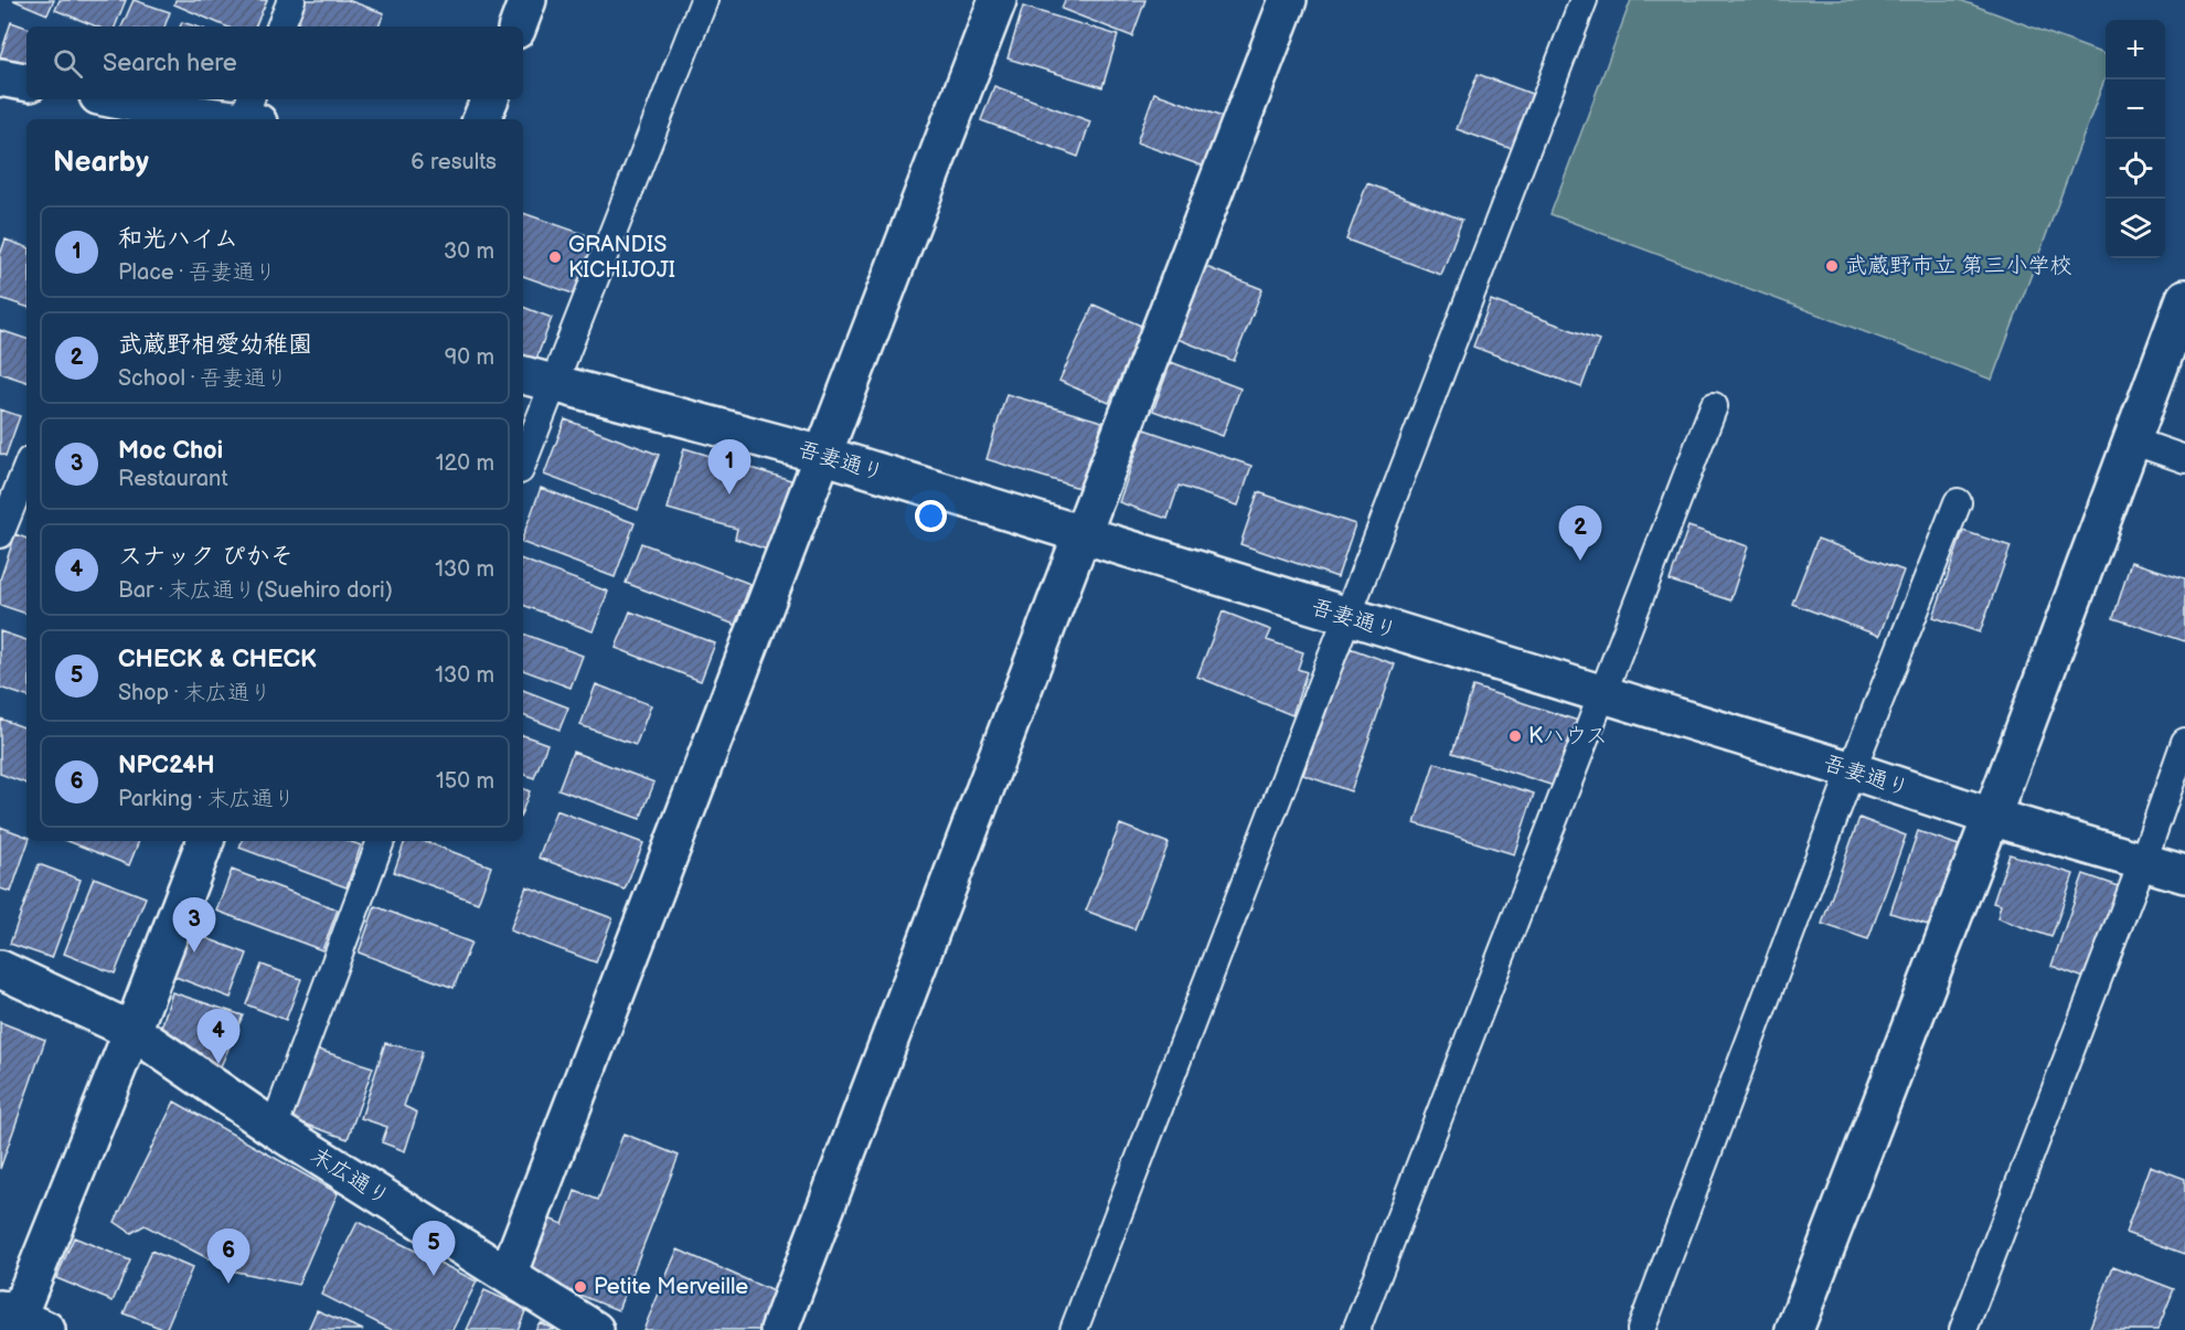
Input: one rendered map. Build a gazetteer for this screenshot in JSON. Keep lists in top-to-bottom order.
{
  "streets": {
    "street": ["吾妻通り", "末広通り"]
  },
  "places": [
    "GRANDIS KICHIJOJI",
    "武蔵野市立 第三小学校",
    "Kハウス",
    "Petite Merveille"
  ],
  "page": {
    "map_buttons": ["+", "−"],
    "search": "Search here",
    "heading": ["Nearby", "6 results"],
    "list": [
      {
        "mark": "1",
        "name": "和光ハイム",
        "note": "Place · 吾妻通り",
        "value": "30 m"
      },
      {
        "mark": "2",
        "name": "武蔵野相愛幼稚園",
        "note": "School · 吾妻通り",
        "value": "90 m"
      },
      {
        "mark": "3",
        "name": "Moc Choi",
        "note": "Restaurant",
        "value": "120 m"
      },
      {
        "mark": "4",
        "name": "スナック ぴかそ",
        "note": "Bar · 末広通り(Suehiro dori)",
        "value": "130 m"
      },
      {
        "mark": "5",
        "name": "CHECK & CHECK",
        "note": "Shop · 末広通り",
        "value": "130 m"
      },
      {
        "mark": "6",
        "name": "NPC24H",
        "note": "Parking · 末広通り",
        "value": "150 m"
      }
    ],
    "pins": [
      "1",
      "2",
      "3",
      "4",
      "5",
      "6"
    ]
  }
}
